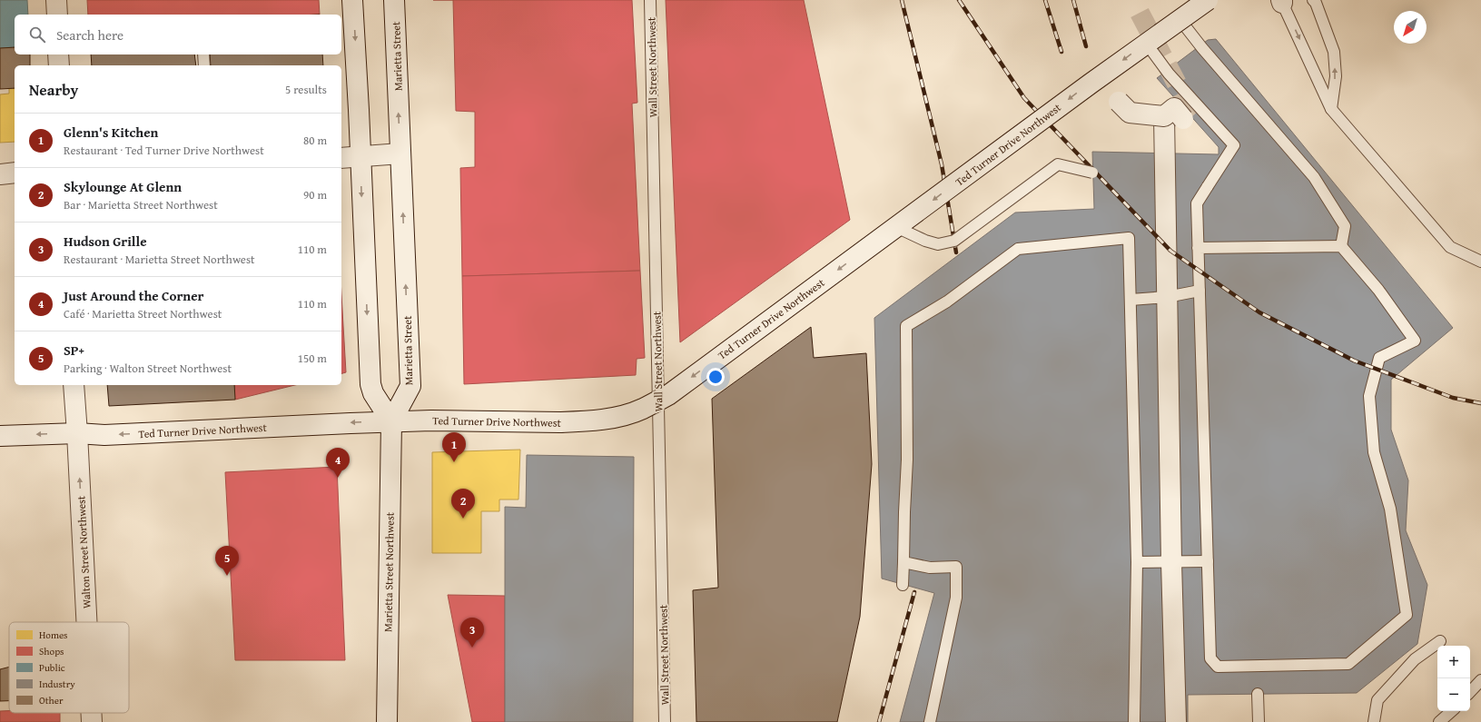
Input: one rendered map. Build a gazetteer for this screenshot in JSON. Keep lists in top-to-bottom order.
{
  "streets": {
    "street": [
      "Marietta Street",
      "Ted Turner Drive Northwest",
      "Walton Street Northwest",
      "Marietta Street Northwest"
    ],
    "lane": ["Wall Street Northwest"]
  },
  "crossings": [
    ["Marietta Street", "Ted Turner Drive Northwest"],
    ["Marietta Street", "Marietta Street Northwest"],
    ["Ted Turner Drive Northwest", "Walton Street Northwest"],
    ["Ted Turner Drive Northwest", "Marietta Street Northwest"]
  ],
  "one_way": ["Ted Turner Drive Northwest", "Walton Street Northwest"],
  "legend": [
    "Homes",
    "Shops",
    "Public",
    "Industry",
    "Other"
  ],
  "north": "bottom left",
  "page": {
    "search": "Search here",
    "heading": ["Nearby", "5 results"],
    "list": [
      {
        "mark": "1",
        "name": "Glenn's Kitchen",
        "note": "Restaurant · Ted Turner Drive Northwest",
        "value": "80 m"
      },
      {
        "mark": "2",
        "name": "Skylounge At Glenn",
        "note": "Bar · Marietta Street Northwest",
        "value": "90 m"
      },
      {
        "mark": "3",
        "name": "Hudson Grille",
        "note": "Restaurant · Marietta Street Northwest",
        "value": "110 m"
      },
      {
        "mark": "4",
        "name": "Just Around the Corner",
        "note": "Café · Marietta Street Northwest",
        "value": "110 m"
      },
      {
        "mark": "5",
        "name": "SP+",
        "note": "Parking · Walton Street Northwest",
        "value": "150 m"
      }
    ],
    "pins": [
      "1",
      "4",
      "2",
      "5",
      "3"
    ],
    "map_buttons": ["+", "−"]
  }
}
